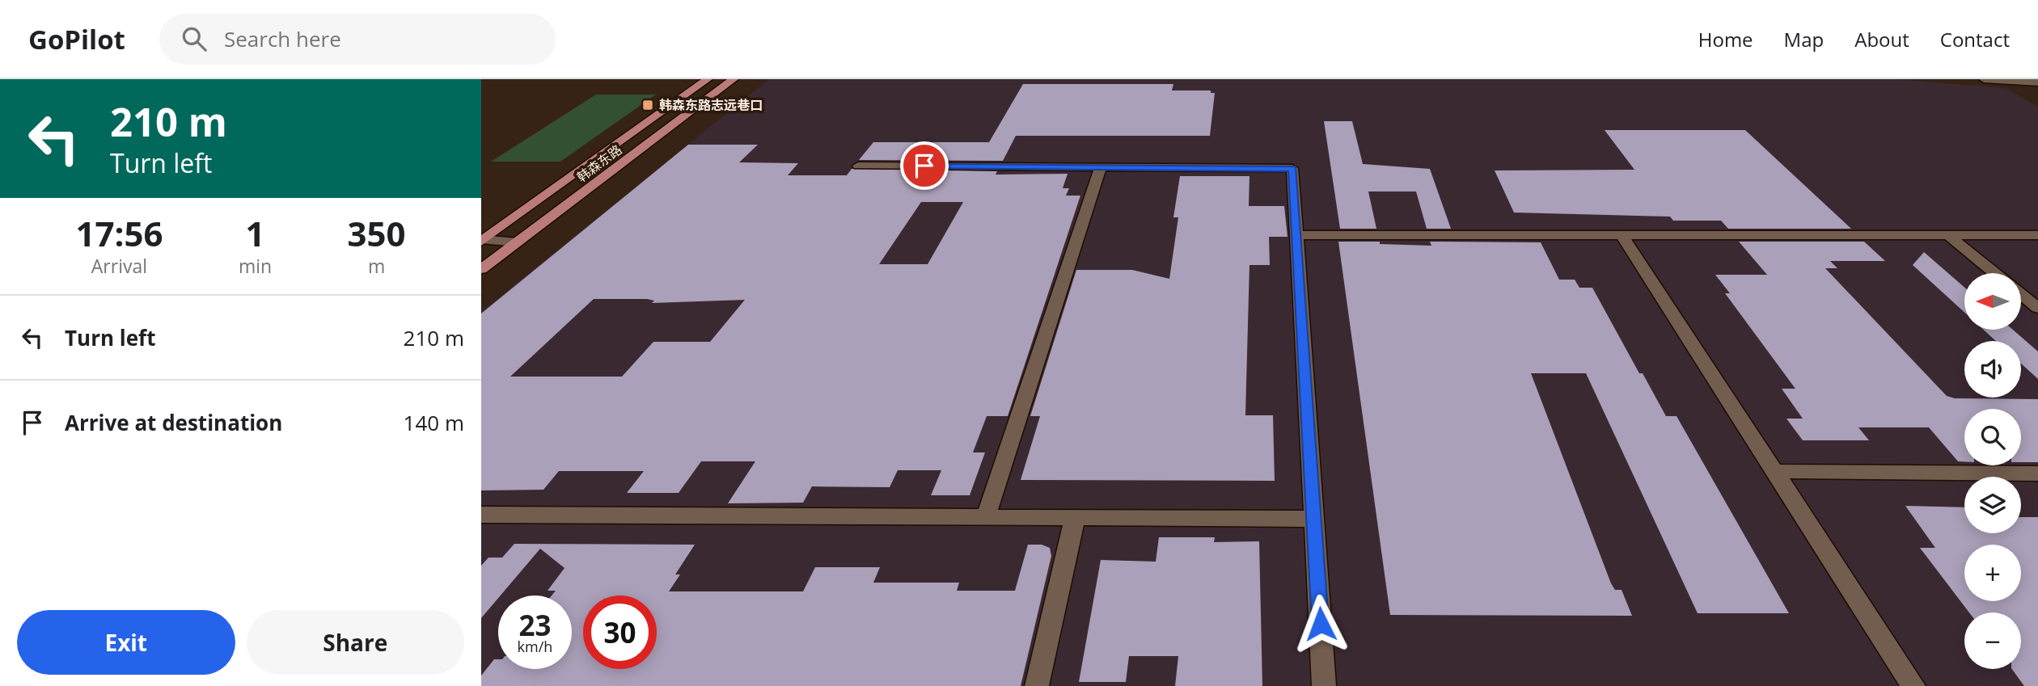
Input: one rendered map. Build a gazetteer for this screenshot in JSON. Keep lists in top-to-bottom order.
{
  "streets": {
    "main road": ["韩森东路"]
  },
  "places": {
    "transit": ["韩森东路志远巷口"]
  },
  "north": "left",
  "page": {
    "header": "GoPilot",
    "search": "Search here",
    "nav": [
      "Home",
      "Map",
      "About",
      "Contact"
    ],
    "turn": ["210 m", "Turn left"],
    "eta": [
      "17:56",
      "Arrival",
      "1",
      "min",
      "350",
      "m"
    ],
    "map_buttons": ["+", "−"],
    "list": [
      {
        "name": "Turn left",
        "value": "210 m"
      },
      {
        "name": "Arrive at destination",
        "value": "140 m"
      }
    ],
    "speed": "23 km/h",
    "limit": "30",
    "buttons": ["Exit", "Share"]
  }
}
